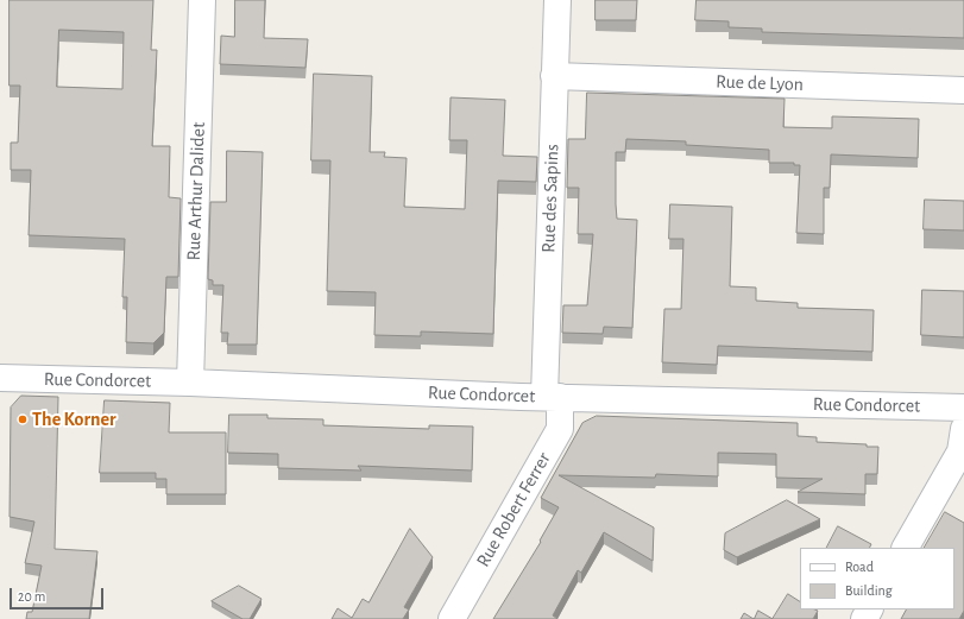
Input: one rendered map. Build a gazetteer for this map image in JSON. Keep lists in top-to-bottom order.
{
  "streets": {
    "street": [
      "Rue de Lyon",
      "Rue Arthur Dalidet",
      "Rue des Sapins",
      "Rue Condorcet",
      "Rue Robert Ferrer"
    ]
  },
  "crossings": [
    ["Rue de Lyon", "Rue des Sapins"],
    ["Rue Arthur Dalidet", "Rue Condorcet"],
    ["Rue des Sapins", "Rue Condorcet"],
    ["Rue des Sapins", "Rue Robert Ferrer"],
    ["Rue Condorcet", "Rue Robert Ferrer"]
  ],
  "places": ["The Korner"],
  "legend": ["Road", "Building"],
  "scale_bar": "20 m"
}
